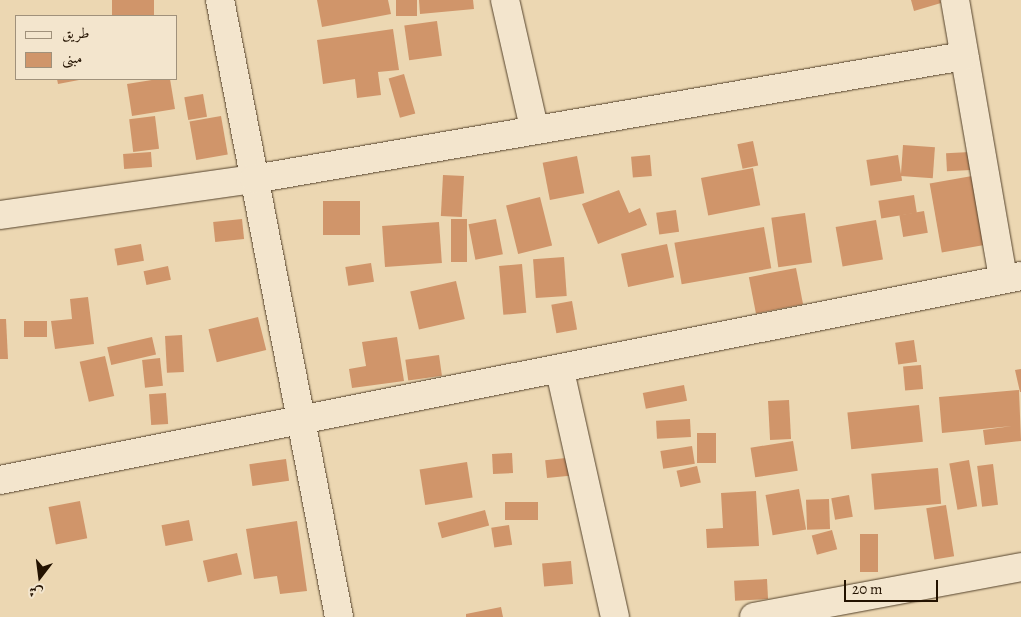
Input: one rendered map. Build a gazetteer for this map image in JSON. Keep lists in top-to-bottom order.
{
  "legend": ["طريق", "مبنى"],
  "scale_bar": "20 m",
  "north": "bottom"
}
